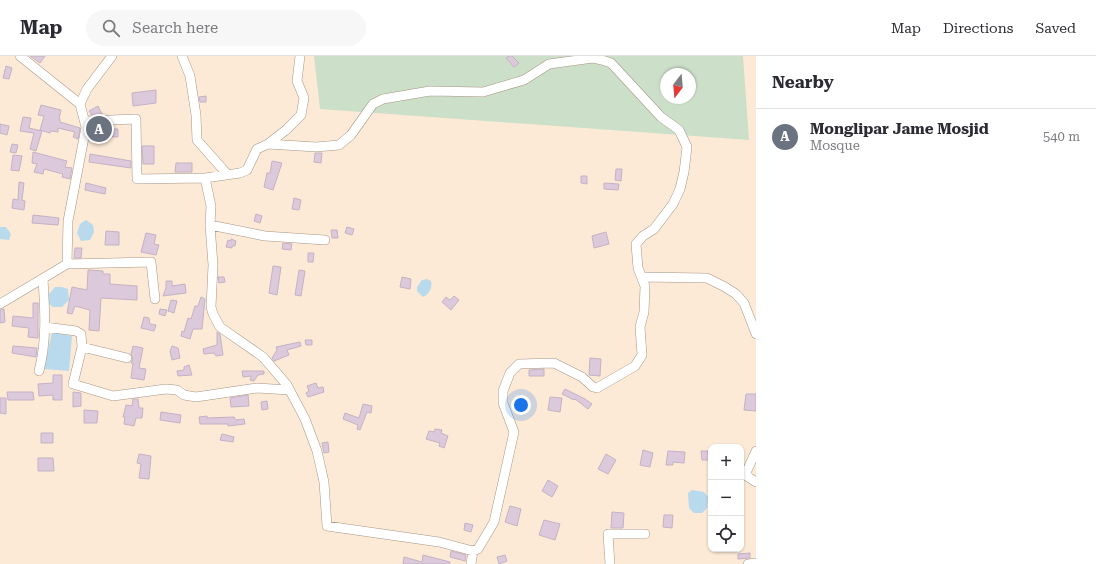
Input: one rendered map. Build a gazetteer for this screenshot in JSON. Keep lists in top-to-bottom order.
{
  "north": "bottom",
  "page": {
    "header": "Map",
    "search": "Search here",
    "nav": ["Map", "Directions", "Saved"],
    "heading": "Nearby",
    "list": [
      {
        "mark": "A",
        "name": "Monglipar Jame Mosjid",
        "note": "Mosque",
        "value": "540 m"
      }
    ],
    "pins": "A",
    "map_buttons": ["+", "−"]
  }
}
